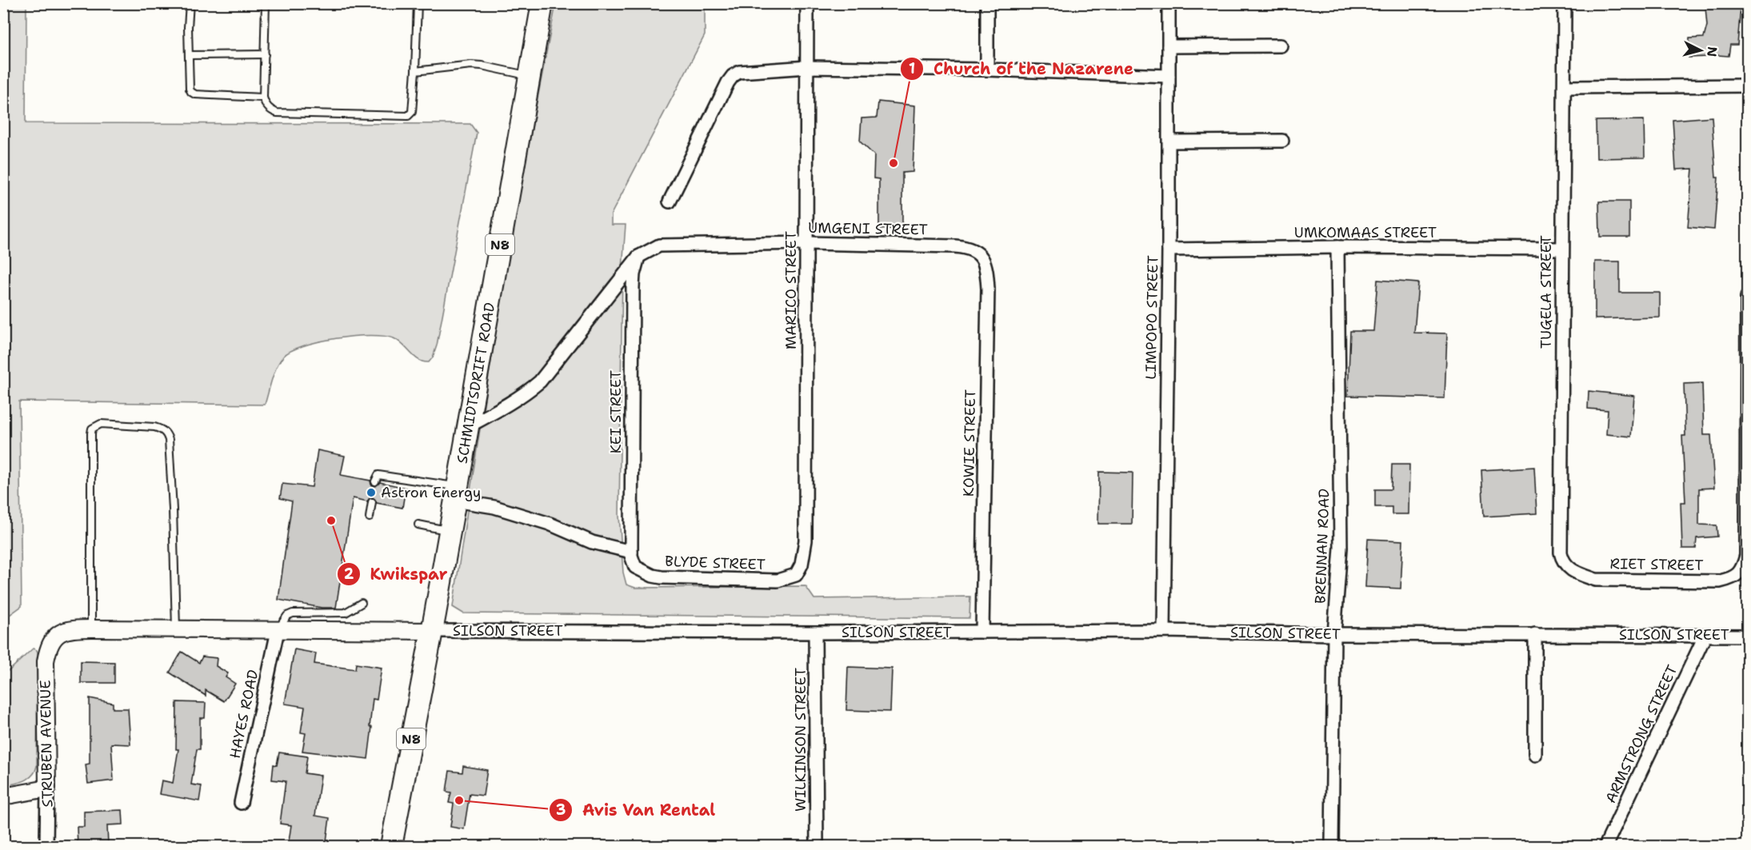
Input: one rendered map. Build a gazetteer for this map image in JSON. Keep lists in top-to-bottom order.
{
  "streets": {
    "highway": ["N8", "SCHMIDTSDRIFT ROAD"],
    "street": [
      "UMGENI STREET",
      "UMKOMAAS STREET",
      "MARICO STREET",
      "TUGELA STREET",
      "LIMPOPO STREET",
      "KEI STREET",
      "KOWIE STREET",
      "BRENNAN ROAD",
      "BLYDE STREET",
      "RIET STREET",
      "SILSON STREET",
      "HAYES ROAD",
      "ARMSTRONG STREET",
      "WILKINSON STREET",
      "STRUBEN AVENUE"
    ]
  },
  "crossings": [
    ["UMGENI STREET", "MARICO STREET"],
    ["UMGENI STREET", "KEI STREET"],
    ["UMGENI STREET", "KOWIE STREET"],
    ["UMKOMAAS STREET", "TUGELA STREET"],
    ["UMKOMAAS STREET", "LIMPOPO STREET"],
    ["UMKOMAAS STREET", "BRENNAN ROAD"],
    ["MARICO STREET", "BLYDE STREET"],
    ["TUGELA STREET", "RIET STREET"],
    ["LIMPOPO STREET", "SILSON STREET"],
    ["SCHMIDTSDRIFT ROAD", "SILSON STREET"],
    ["KEI STREET", "BLYDE STREET"],
    ["KOWIE STREET", "SILSON STREET"],
    ["BRENNAN ROAD", "SILSON STREET"],
    ["SILSON STREET", "HAYES ROAD"],
    ["SILSON STREET", "ARMSTRONG STREET"],
    ["SILSON STREET", "WILKINSON STREET"],
    ["SILSON STREET", "STRUBEN AVENUE"]
  ],
  "places": [
    "Church of the Nazarene",
    "Astron Energy",
    "Kwikspar",
    "Avis Van Rental"
  ],
  "north": "right"
}
